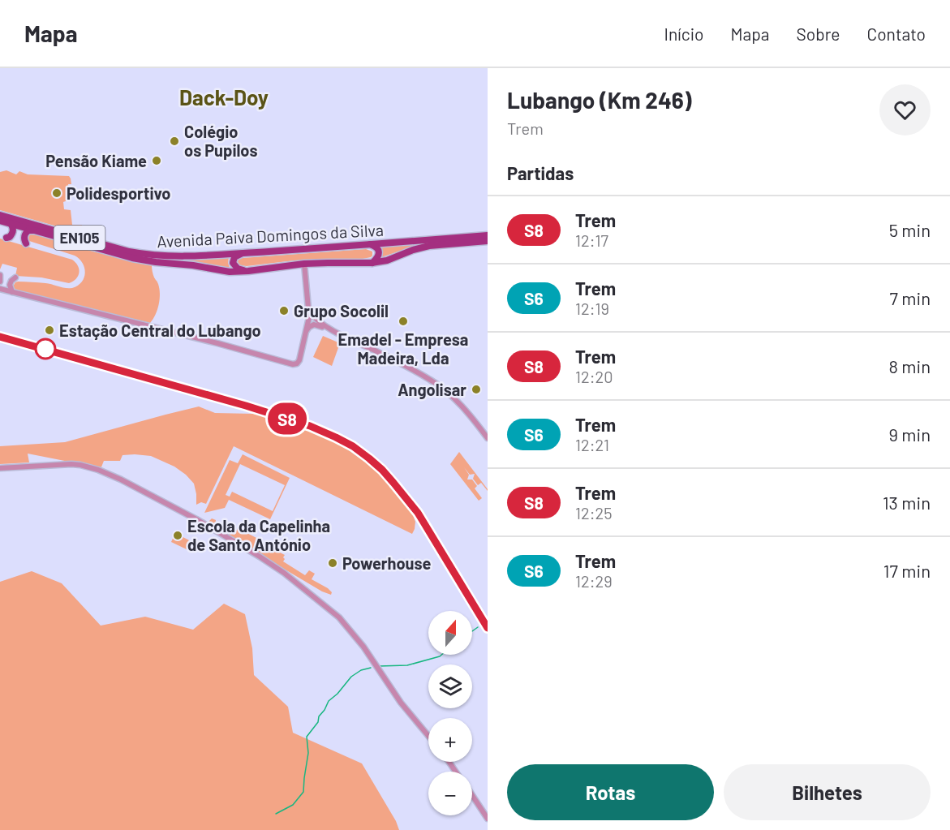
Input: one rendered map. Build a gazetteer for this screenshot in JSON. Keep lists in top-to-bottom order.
{
  "streets": {
    "main road": ["Avenida Paiva Domingos da Silva", "EN105"]
  },
  "districts": ["Dack-Doy"],
  "places": [
    "Colégio os Pupilos",
    "Pensão Kiame",
    "Polidesportivo",
    "Grupo Socolil",
    "Emadel - Empresa Madeira, Lda",
    "Estação Central do Lubango",
    "Angolisar",
    "Escola da Capelinha de Santo António",
    "Powerhouse"
  ],
  "north": "top",
  "page": {
    "header": "Mapa",
    "nav": [
      "Início",
      "Mapa",
      "Sobre",
      "Contato"
    ],
    "on_map": "S8",
    "heading": [
      ["Lubango (Km 246)", "Trem"],
      "Partidas"
    ],
    "list": [
      {
        "mark": "S8",
        "name": "Trem",
        "note": "12:17",
        "value": "5 min"
      },
      {
        "mark": "S6",
        "name": "Trem",
        "note": "12:19",
        "value": "7 min"
      },
      {
        "mark": "S8",
        "name": "Trem",
        "note": "12:20",
        "value": "8 min"
      },
      {
        "mark": "S6",
        "name": "Trem",
        "note": "12:21",
        "value": "9 min"
      },
      {
        "mark": "S8",
        "name": "Trem",
        "note": "12:25",
        "value": "13 min"
      },
      {
        "mark": "S6",
        "name": "Trem",
        "note": "12:29",
        "value": "17 min"
      }
    ],
    "map_buttons": ["+", "−"],
    "buttons": ["Rotas", "Bilhetes"]
  }
}
